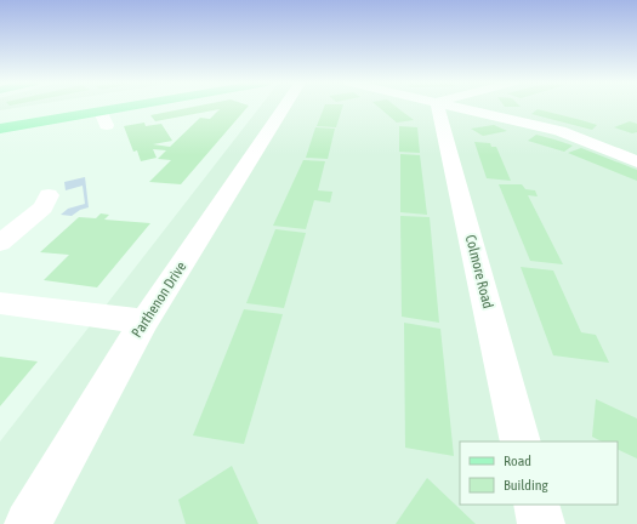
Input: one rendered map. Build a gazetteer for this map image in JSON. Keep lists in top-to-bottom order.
{
  "streets": {
    "street": ["Colmore Road", "Parthenon Drive"]
  },
  "legend": ["Road", "Building"]
}
